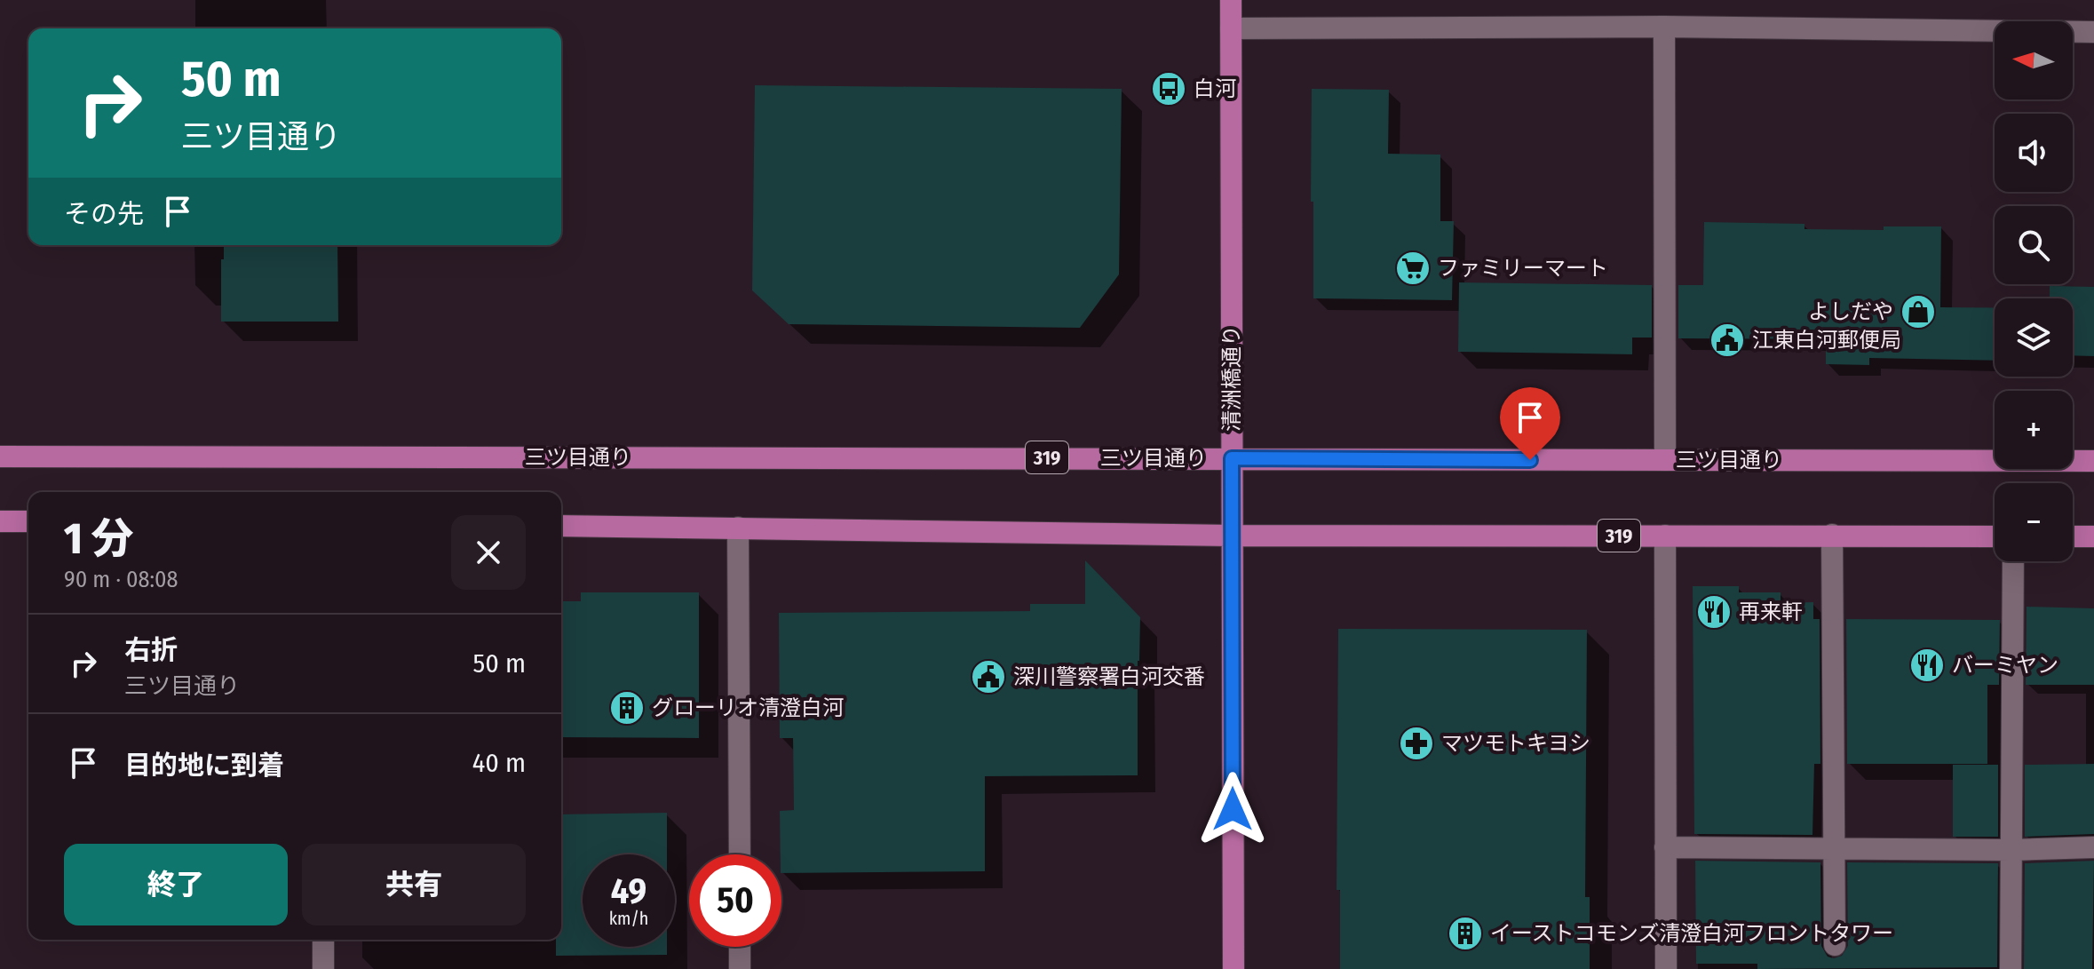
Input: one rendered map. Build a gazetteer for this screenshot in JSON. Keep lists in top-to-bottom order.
{
  "streets": {
    "main road": ["清洲橋通り", "三ツ目通り", "319"]
  },
  "crossings": [
    ["清洲橋通り", "三ツ目通り"],
    ["清洲橋通り", "319"]
  ],
  "places": {
    "bus stop": ["白河"],
    "supermarket": ["ファミリーマート"],
    "shop": ["よしだや"],
    "public building": ["江東白河郵便局", "深川警察署白河交番"],
    "restaurant": ["再来軒", "バーミヤン"],
    "building": ["グローリオ清澄白河", "イーストコモンズ清澄白河フロントタワー"],
    "pharmacy": ["マツモトキヨシ"]
  },
  "north": "left",
  "page": {
    "map_buttons": ["+", "−"],
    "turn": ["50 m", "三ツ目通り"],
    "then": "その先",
    "heading": ["1 分", "90 m · 08:08"],
    "list": [
      {
        "name": "右折",
        "note": "三ツ目通り",
        "value": "50 m"
      },
      {
        "name": "目的地に到着",
        "value": "40 m"
      }
    ],
    "buttons": ["終了", "共有"],
    "speed": "49 km/h",
    "limit": "50"
  }
}
